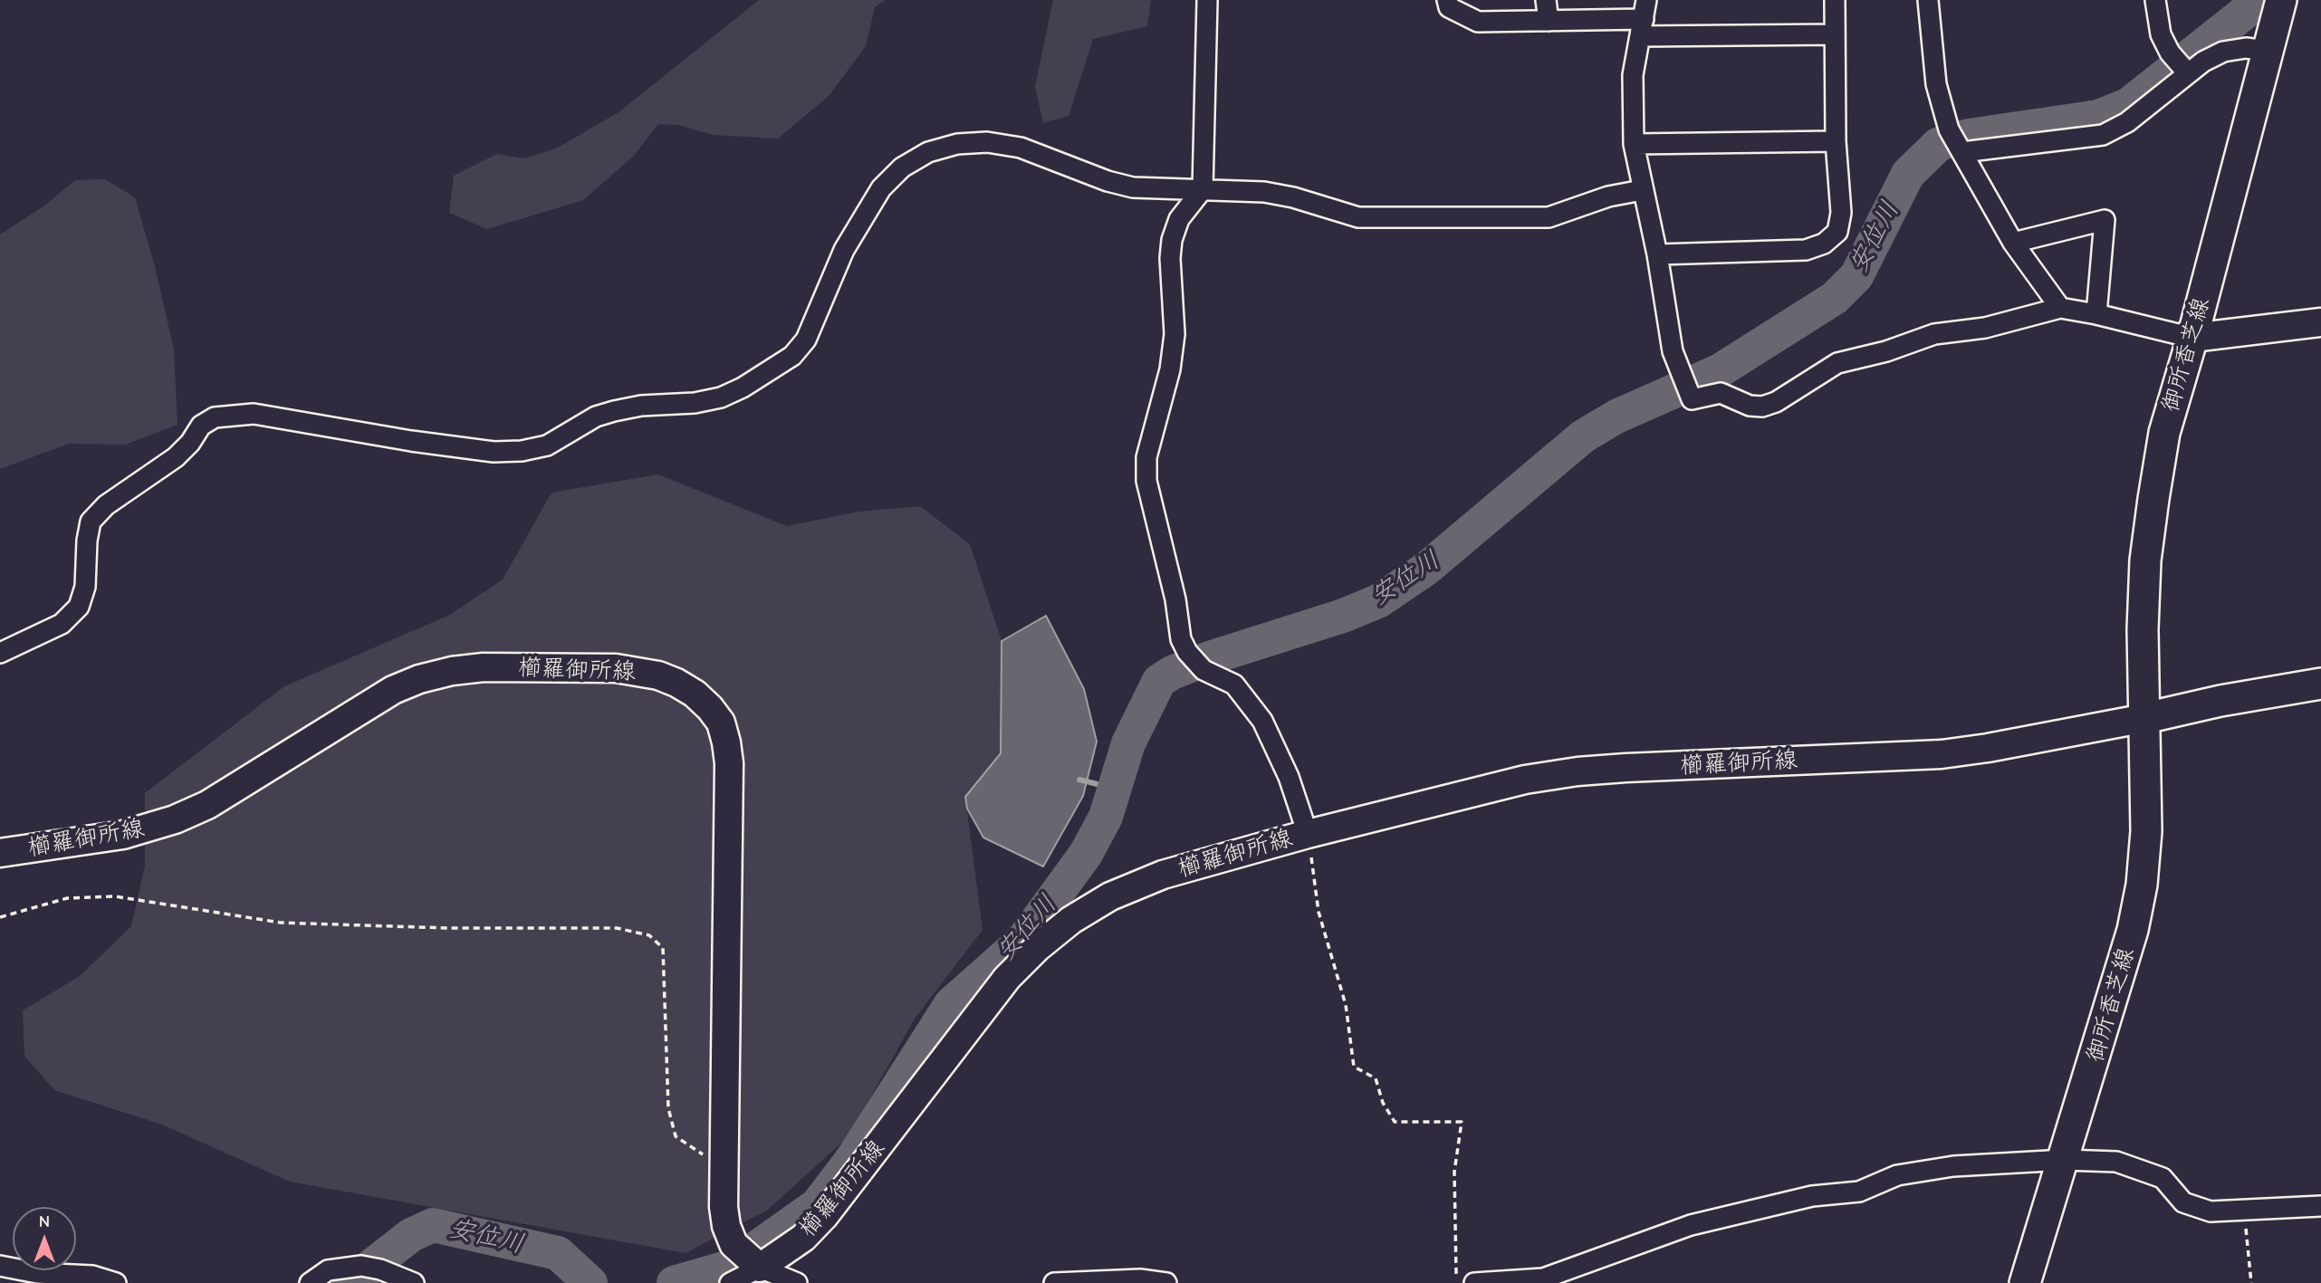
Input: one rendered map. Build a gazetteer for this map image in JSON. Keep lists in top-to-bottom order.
{
  "streets": {
    "main road": ["御所香芝線", "櫛羅御所線"]
  },
  "crossings": [
    ["御所香芝線", "櫛羅御所線"]
  ],
  "water": ["安位川"],
  "north": "top"
}
